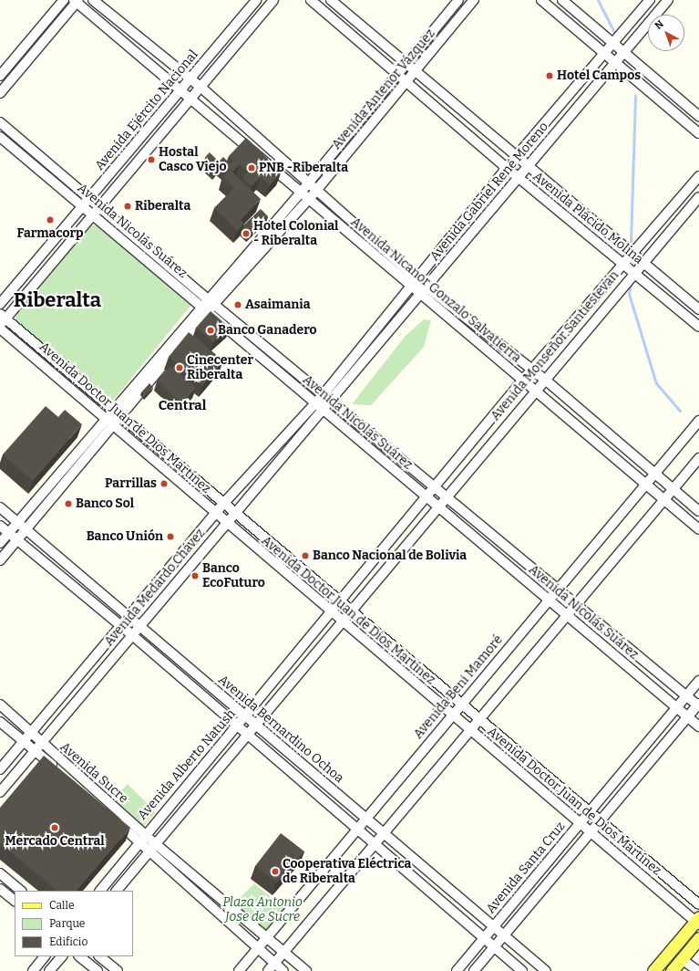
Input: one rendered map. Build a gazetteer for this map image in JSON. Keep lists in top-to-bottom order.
{
  "streets": {
    "street": [
      "Avenida Antenor Vázquez",
      "Avenida Ejército Nacional",
      "Avenida Gabriel René Moreno",
      "Avenida Plácido Molina",
      "Avenida Nicolás Suárez",
      "Avenida Nicanor Gonzalo Salvatierra",
      "Avenida Monseñor Santiestevan",
      "Avenida Doctor Juan de Dios Martínez",
      "Avenida Medardo Chávez",
      "Avenida Beni Mamoré",
      "Avenida Bernardino Ochoa",
      "Avenida Alberto Natush",
      "Avenida Sucre",
      "Avenida Santa Cruz"
    ]
  },
  "crossings": [
    ["Avenida Antenor Vázquez", "Avenida Plácido Molina"],
    ["Avenida Antenor Vázquez", "Avenida Nicolás Suárez"],
    ["Avenida Antenor Vázquez", "Avenida Nicanor Gonzalo Salvatierra"],
    ["Avenida Antenor Vázquez", "Avenida Doctor Juan de Dios Martínez"],
    ["Avenida Antenor Vázquez", "Avenida Bernardino Ochoa"],
    ["Avenida Ejército Nacional", "Avenida Nicolás Suárez"],
    ["Avenida Ejército Nacional", "Avenida Nicanor Gonzalo Salvatierra"],
    ["Avenida Gabriel René Moreno", "Avenida Plácido Molina"],
    ["Avenida Gabriel René Moreno", "Avenida Nicolás Suárez"],
    ["Avenida Gabriel René Moreno", "Avenida Nicanor Gonzalo Salvatierra"],
    ["Avenida Gabriel René Moreno", "Avenida Medardo Chávez"],
    ["Avenida Plácido Molina", "Avenida Monseñor Santiestevan"],
    ["Avenida Nicolás Suárez", "Avenida Monseñor Santiestevan"],
    ["Avenida Nicolás Suárez", "Avenida Medardo Chávez"],
    ["Avenida Nicolás Suárez", "Avenida Beni Mamoré"],
    ["Avenida Nicolás Suárez", "Avenida Alberto Natush"],
    ["Avenida Nicolás Suárez", "Avenida Santa Cruz"],
    ["Avenida Nicanor Gonzalo Salvatierra", "Avenida Monseñor Santiestevan"],
    ["Avenida Nicanor Gonzalo Salvatierra", "Avenida Beni Mamoré"],
    ["Avenida Monseñor Santiestevan", "Avenida Alberto Natush"],
    ["Avenida Doctor Juan de Dios Martínez", "Avenida Medardo Chávez"],
    ["Avenida Doctor Juan de Dios Martínez", "Avenida Beni Mamoré"],
    ["Avenida Doctor Juan de Dios Martínez", "Avenida Alberto Natush"],
    ["Avenida Doctor Juan de Dios Martínez", "Avenida Santa Cruz"],
    ["Avenida Medardo Chávez", "Avenida Bernardino Ochoa"],
    ["Avenida Medardo Chávez", "Avenida Sucre"],
    ["Avenida Beni Mamoré", "Avenida Bernardino Ochoa"],
    ["Avenida Beni Mamoré", "Avenida Sucre"],
    ["Avenida Bernardino Ochoa", "Avenida Alberto Natush"],
    ["Avenida Bernardino Ochoa", "Avenida Santa Cruz"],
    ["Avenida Alberto Natush", "Avenida Sucre"]
  ],
  "districts": ["Riberalta", "Central"],
  "parks": ["Plaza Antonio Jose de Sucre"],
  "places": [
    "Hotel Campos",
    "Hostal Casco Viejo",
    "PNB -Riberalta",
    "Riberalta",
    "Farmacorp",
    "Hotel Colonial - Riberalta",
    "Asaimania",
    "Banco Ganadero",
    "Cinecenter Riberalta",
    "Parrillas",
    "Banco Sol",
    "Banco Unión",
    "Banco Nacional de Bolivia",
    "Banco EcoFuturo",
    "Mercado Central",
    "Cooperativa Eléctrica de Riberalta"
  ],
  "legend": ["Calle", "Parque", "Edificio"],
  "north": "top left"
}
